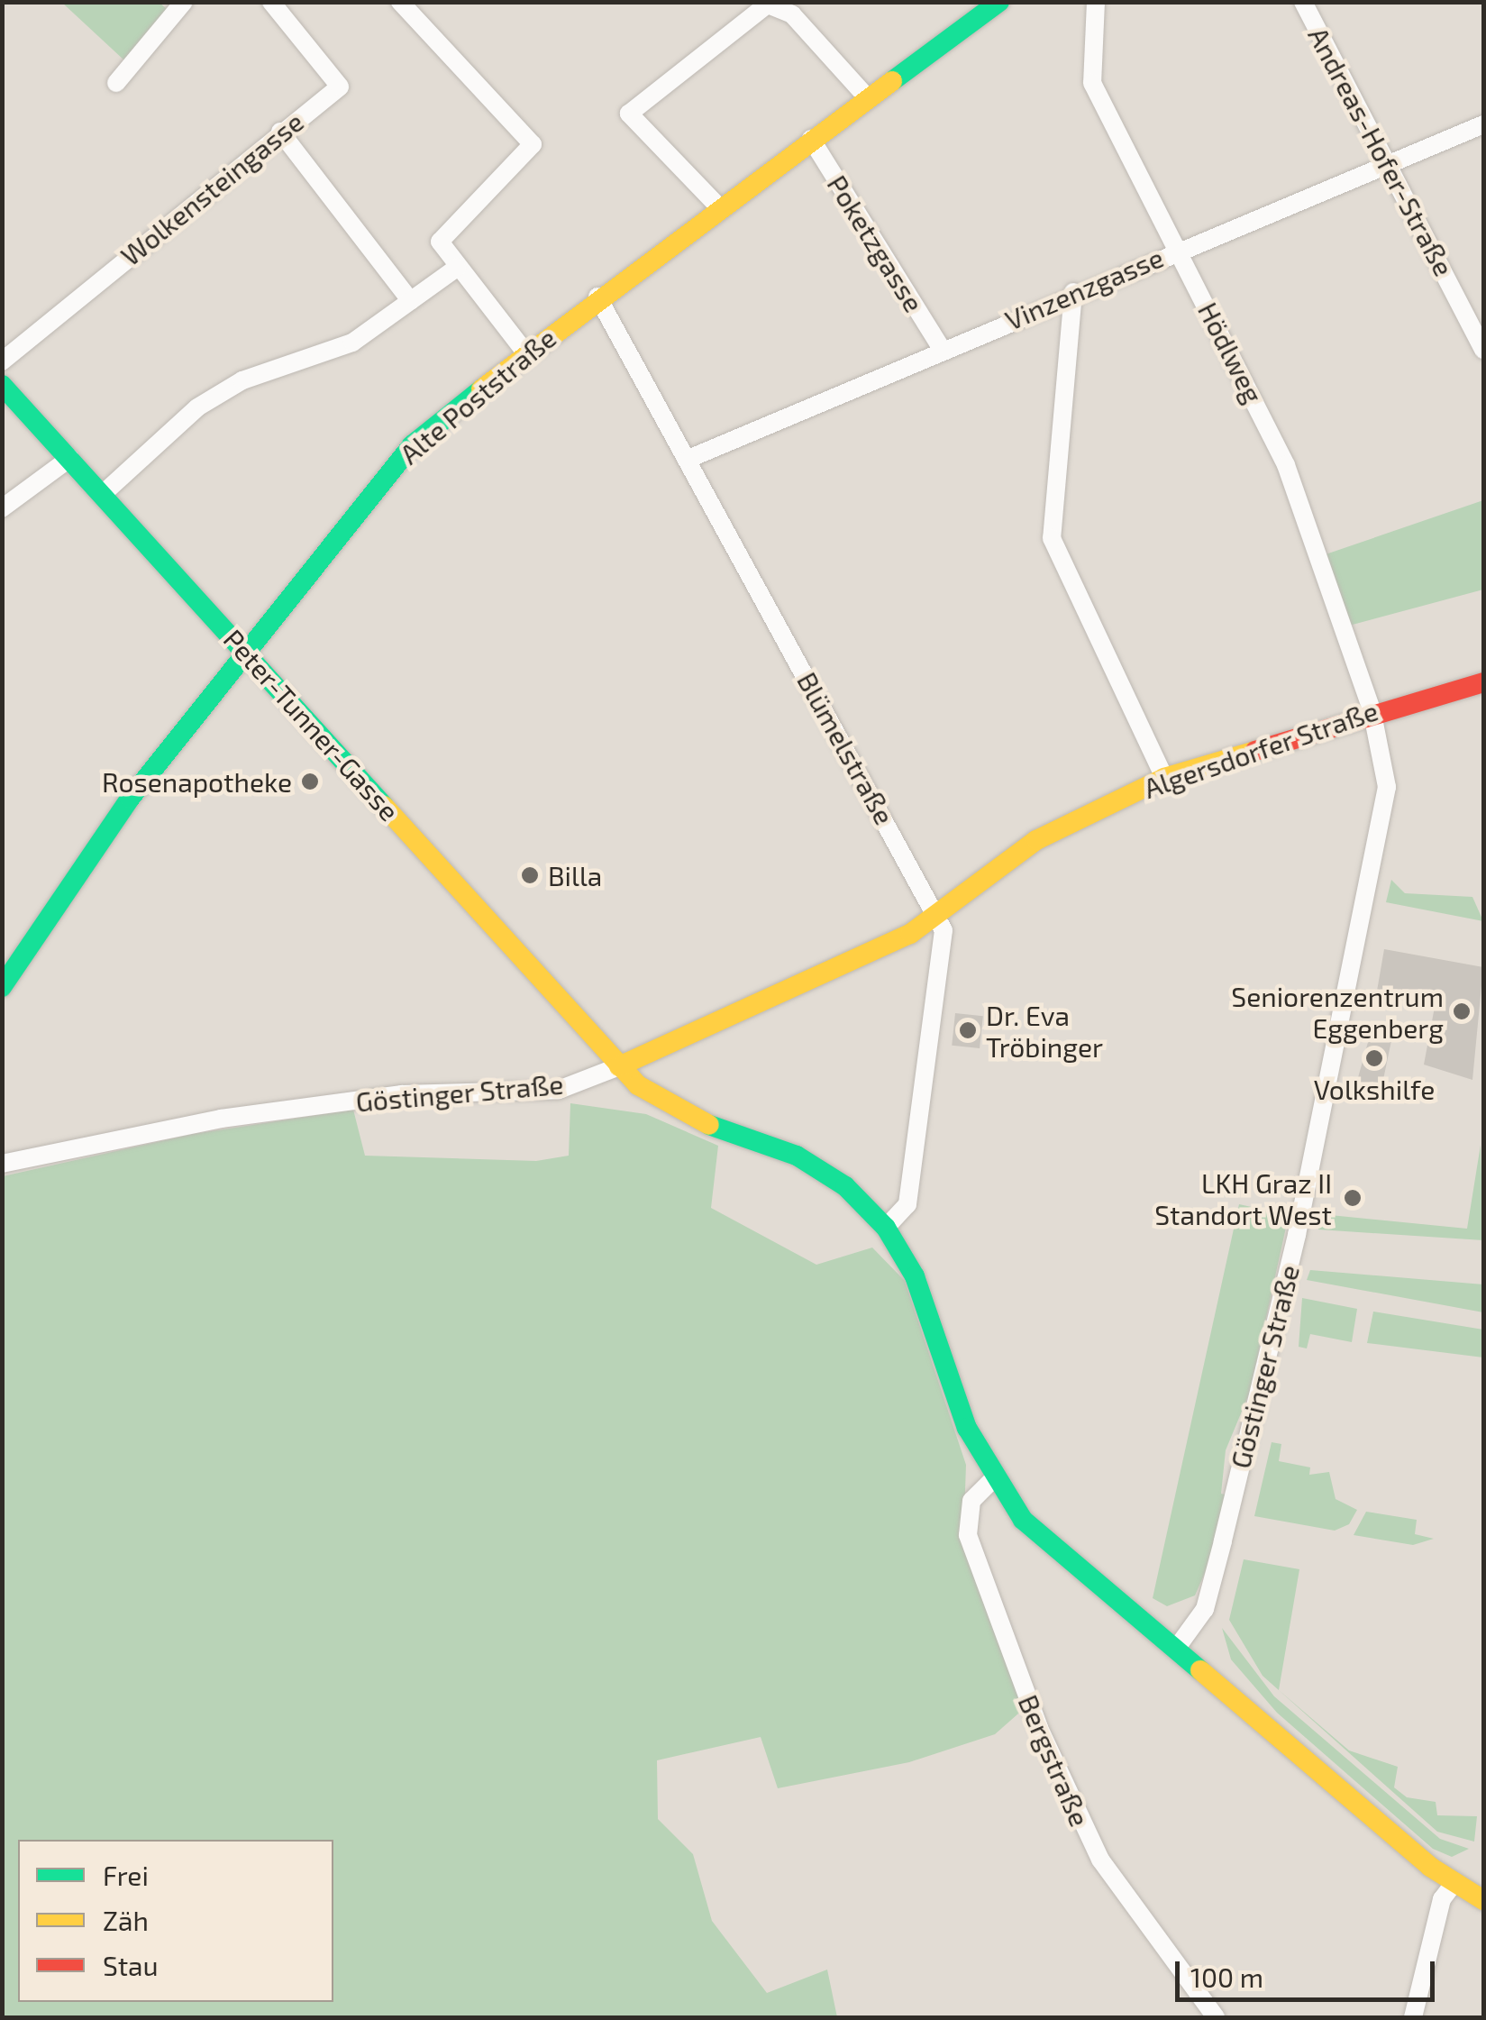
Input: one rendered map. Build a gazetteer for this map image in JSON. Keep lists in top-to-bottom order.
{
  "streets": {
    "main road": ["Alte Poststraße", "Peter-Tunner-Gasse", "Algersdorfer Straße"],
    "street": [
      "Andreas-Hofer-Straße",
      "Wolkensteingasse",
      "Poketzgasse",
      "Vinzenzgasse",
      "Hödlweg",
      "Blümelstraße",
      "Göstinger Straße",
      "Bergstraße"
    ]
  },
  "crossings": [
    ["Andreas-Hofer-Straße", "Vinzenzgasse"],
    ["Poketzgasse", "Vinzenzgasse"],
    ["Poketzgasse", "Alte Poststraße"],
    ["Vinzenzgasse", "Hödlweg"],
    ["Vinzenzgasse", "Blümelstraße"],
    ["Hödlweg", "Algersdorfer Straße"],
    ["Hödlweg", "Göstinger Straße"],
    ["Alte Poststraße", "Peter-Tunner-Gasse"],
    ["Alte Poststraße", "Blümelstraße"],
    ["Peter-Tunner-Gasse", "Algersdorfer Straße"],
    ["Peter-Tunner-Gasse", "Göstinger Straße"],
    ["Blümelstraße", "Algersdorfer Straße"],
    ["Algersdorfer Straße", "Göstinger Straße"]
  ],
  "places": [
    "Rosenapotheke",
    "Billa",
    "Seniorenzentrum Eggenberg",
    "Dr. Eva Tröbinger",
    "Volkshilfe",
    "LKH Graz II Standort West"
  ],
  "legend": ["Frei", "Zäh", "Stau"],
  "scale_bar": "100 m"
}
